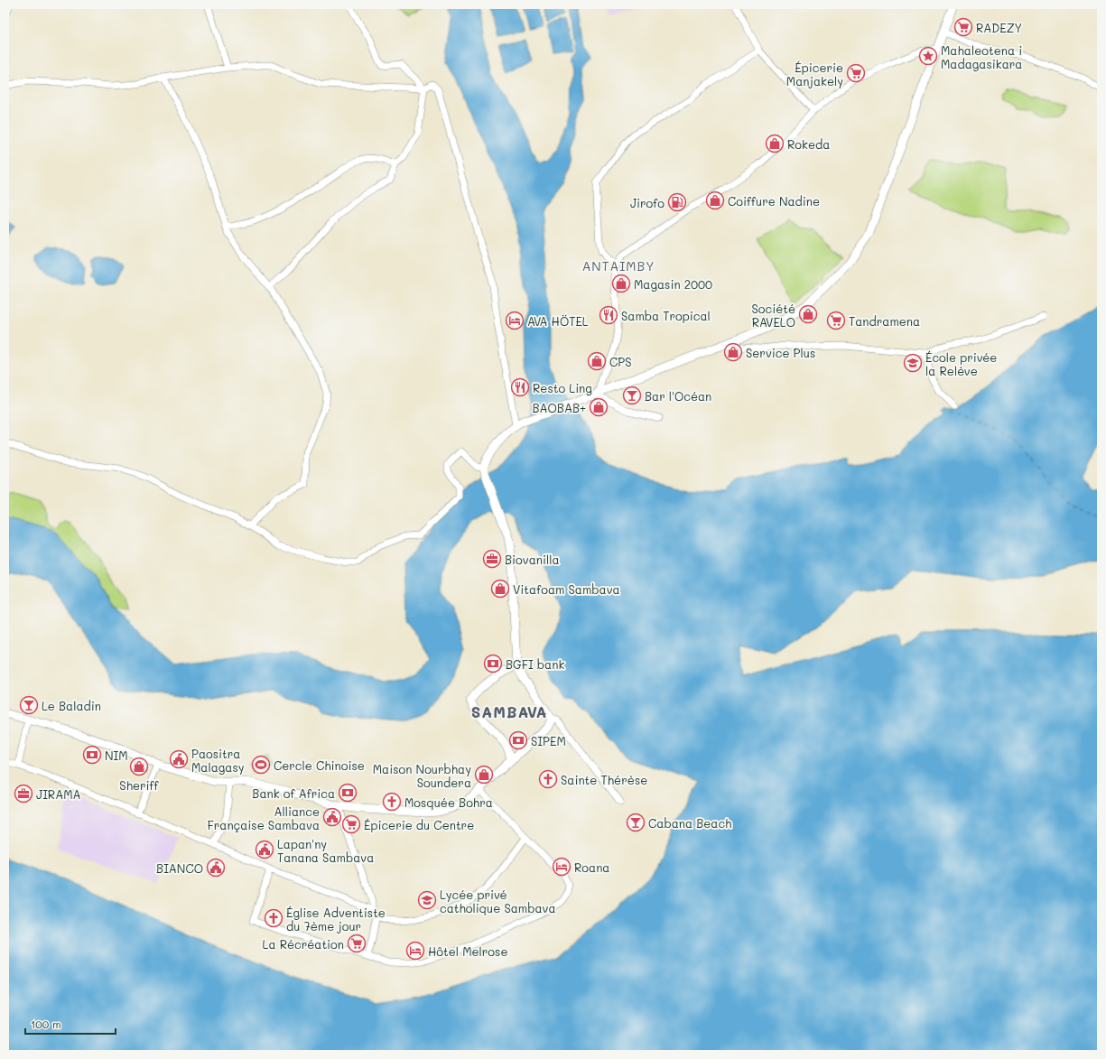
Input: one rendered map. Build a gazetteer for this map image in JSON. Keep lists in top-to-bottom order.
{
  "districts": ["ANTAIMBY", "SAMBAVA"],
  "places": {
    "supermarket": [
      "RADEZY",
      "Épicerie Manjakely",
      "Tandramena",
      "Épicerie du Centre",
      "La Récréation"
    ],
    "place": ["Mahaleotena i Madagasikara"],
    "shop": [
      "Rokeda",
      "Coiffure Nadine",
      "Magasin 2000",
      "Société RAVELO",
      "Service Plus",
      "CPS",
      "BAOBAB+",
      "Vitafoam Sambava",
      "Sheriff",
      "Maison Nourbhay Soundera"
    ],
    "fuel station": ["Jirofo"],
    "restaurant": ["Samba Tropical", "Resto Ling"],
    "hotel": ["AVA HÖTEL", "Roana", "Hôtel Melrose"],
    "school or university": ["École privée la Relève", "Lycée privé catholique Sambava"],
    "bar": ["Bar l'Océan", "Le Baladin", "Cabana Beach"],
    "office": ["Biovanilla", "JIRAMA"],
    "bank": [
      "BGFI bank",
      "SIPEM",
      "NIM",
      "Bank of Africa"
    ],
    "public building": [
      "Paositra Malagasy",
      "Alliance Française Sambava",
      "Lapan'ny Tanana Sambava",
      "BIANCO"
    ],
    "sports": ["Cercle Chinoise"],
    "church": ["Sainte Thérèse", "Mosquée Bohra", "Église Adventiste du 7ème jour"]
  },
  "scale_bar": "100 m"
}
